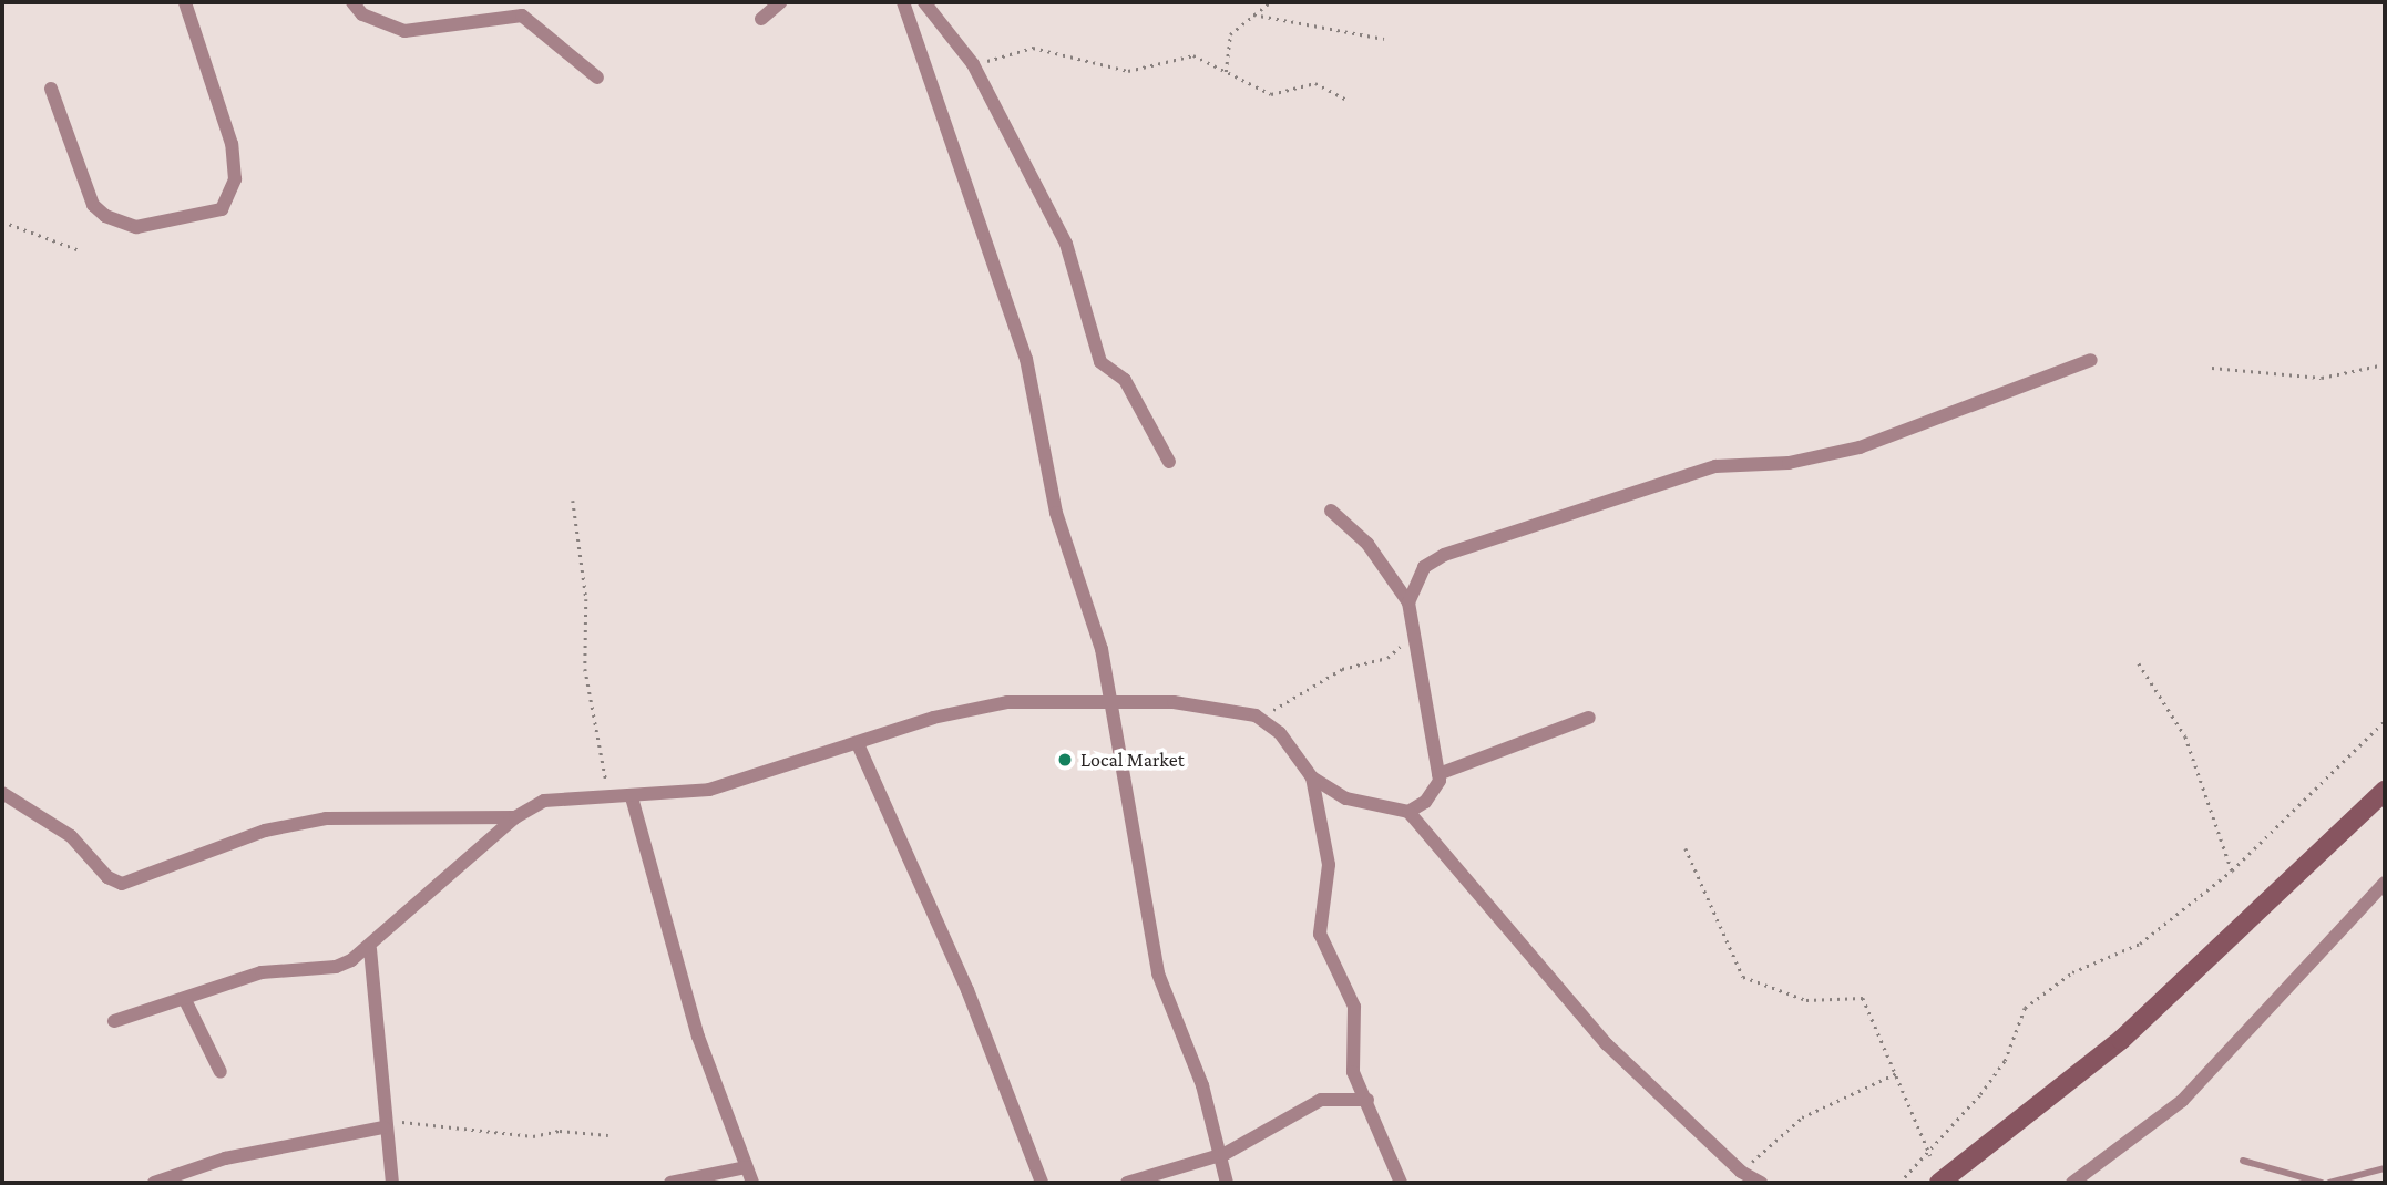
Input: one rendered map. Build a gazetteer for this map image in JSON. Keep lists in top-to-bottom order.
{
  "places": ["Local Market"]
}
